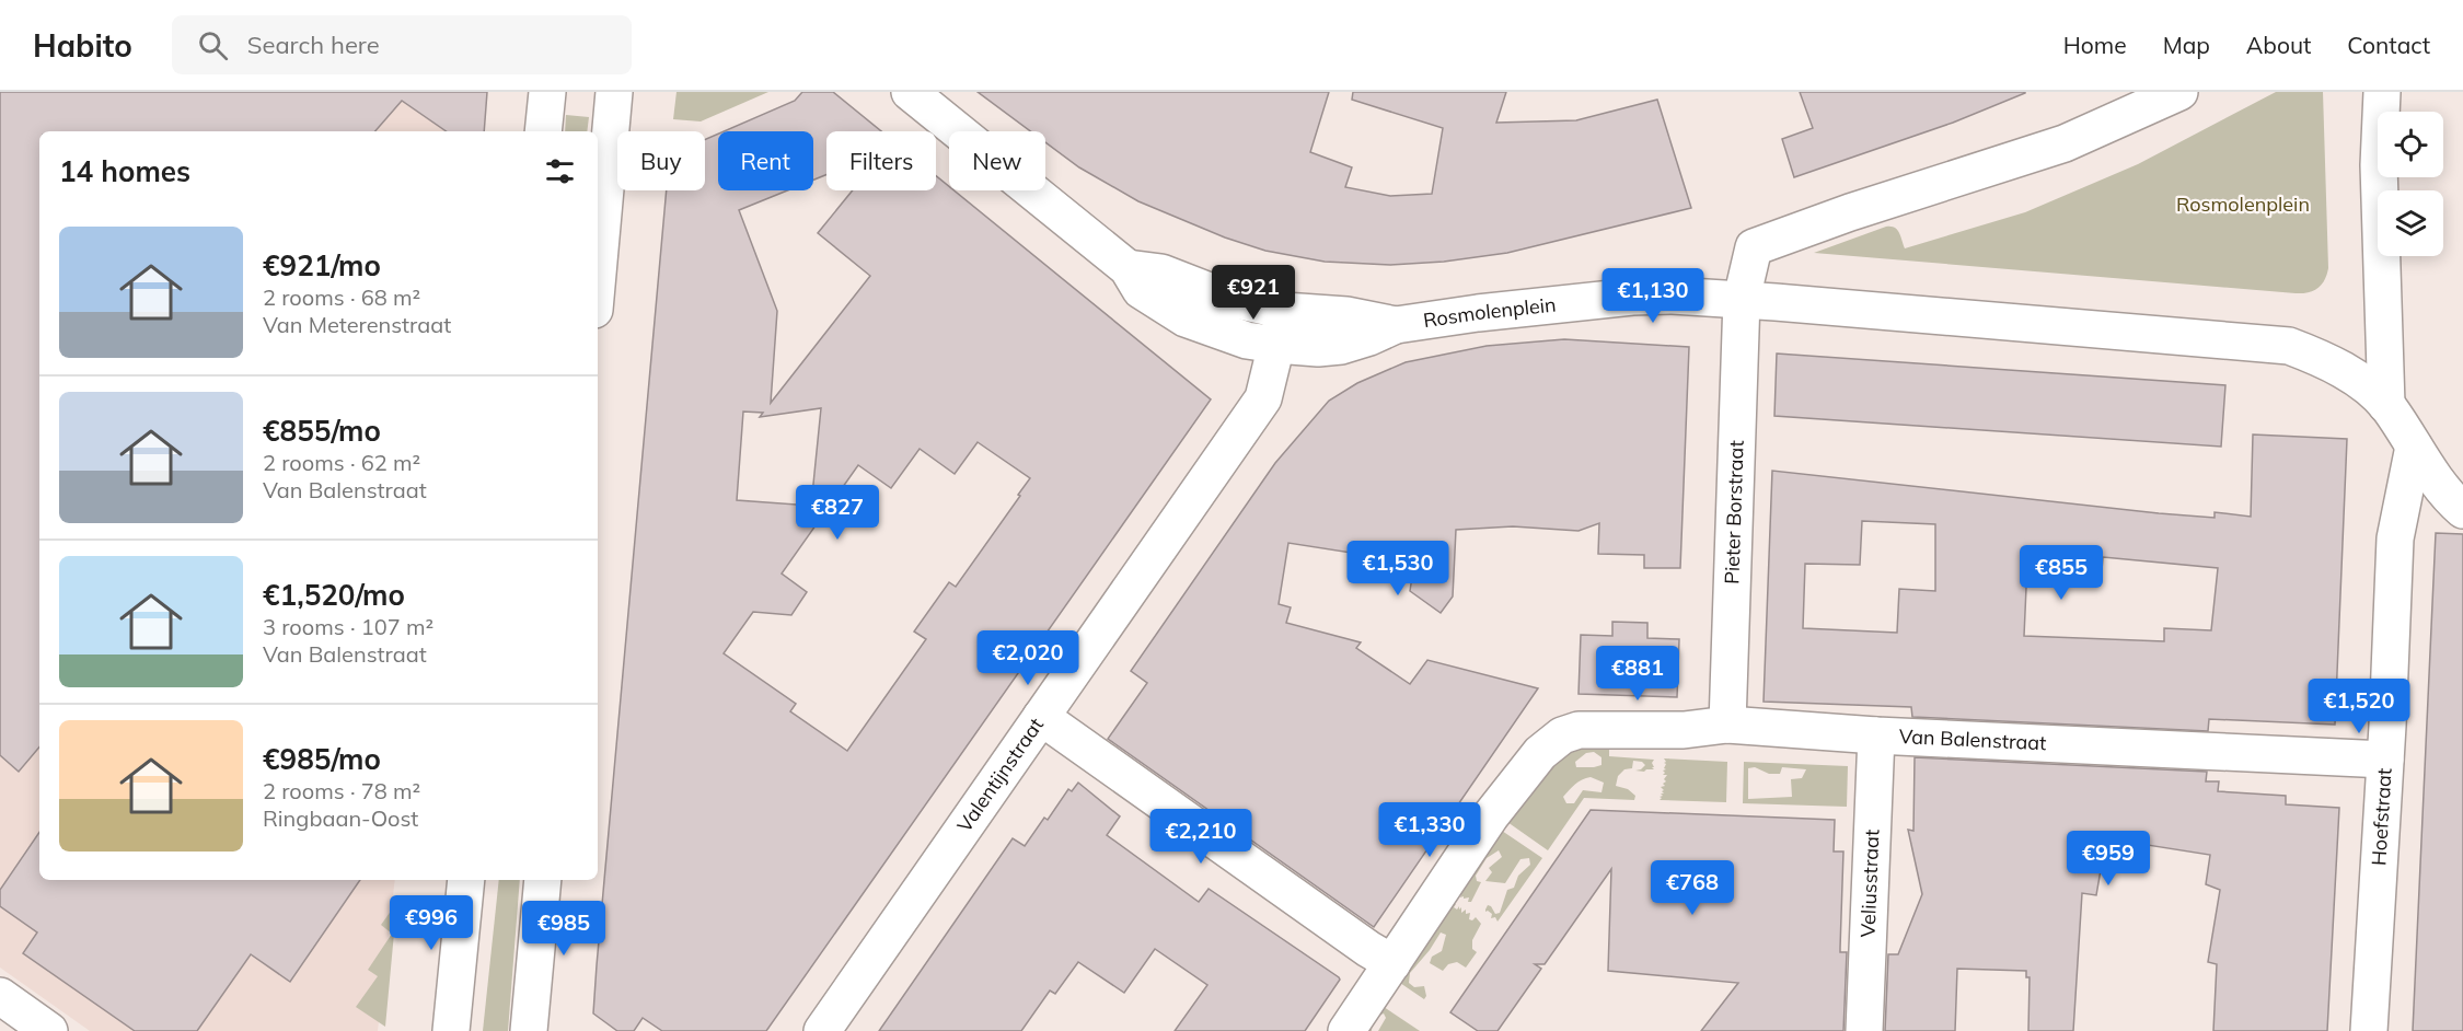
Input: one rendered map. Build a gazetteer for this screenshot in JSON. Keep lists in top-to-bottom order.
{
  "streets": {
    "street": [
      "Rosmolenplein",
      "Pieter Borstraat",
      "Van Balenstraat",
      "Valentijnstraat",
      "Hoefstraat",
      "Veliusstraat"
    ]
  },
  "crossings": [
    ["Rosmolenplein", "Pieter Borstraat"],
    ["Rosmolenplein", "Valentijnstraat"],
    ["Rosmolenplein", "Hoefstraat"],
    ["Pieter Borstraat", "Van Balenstraat"],
    ["Van Balenstraat", "Hoefstraat"],
    ["Van Balenstraat", "Veliusstraat"]
  ],
  "parks": ["Rosmolenplein"],
  "page": {
    "header": "Habito",
    "search": "Search here",
    "nav": [
      "Home",
      "Map",
      "About",
      "Contact"
    ],
    "chip": [
      "Buy",
      "Rent",
      "Filters",
      "New"
    ],
    "heading": "14 homes",
    "list": [
      {
        "name": "€921/mo",
        "note": "2 rooms · 68 m² · Van Meterenstraat"
      },
      {
        "name": "€855/mo",
        "note": "2 rooms · 62 m² · Van Balenstraat"
      },
      {
        "name": "€1,520/mo",
        "note": "3 rooms · 107 m² · Van Balenstraat"
      },
      {
        "name": "€985/mo",
        "note": "2 rooms · 78 m² · Ringbaan-Oost"
      }
    ],
    "price": [
      "€921",
      "€1,130",
      "€827",
      "€1,530",
      "€855",
      "€2,020",
      "€881",
      "€1,520",
      "€1,330",
      "€2,210",
      "€959",
      "€768",
      "€996",
      "€985"
    ]
  }
}
